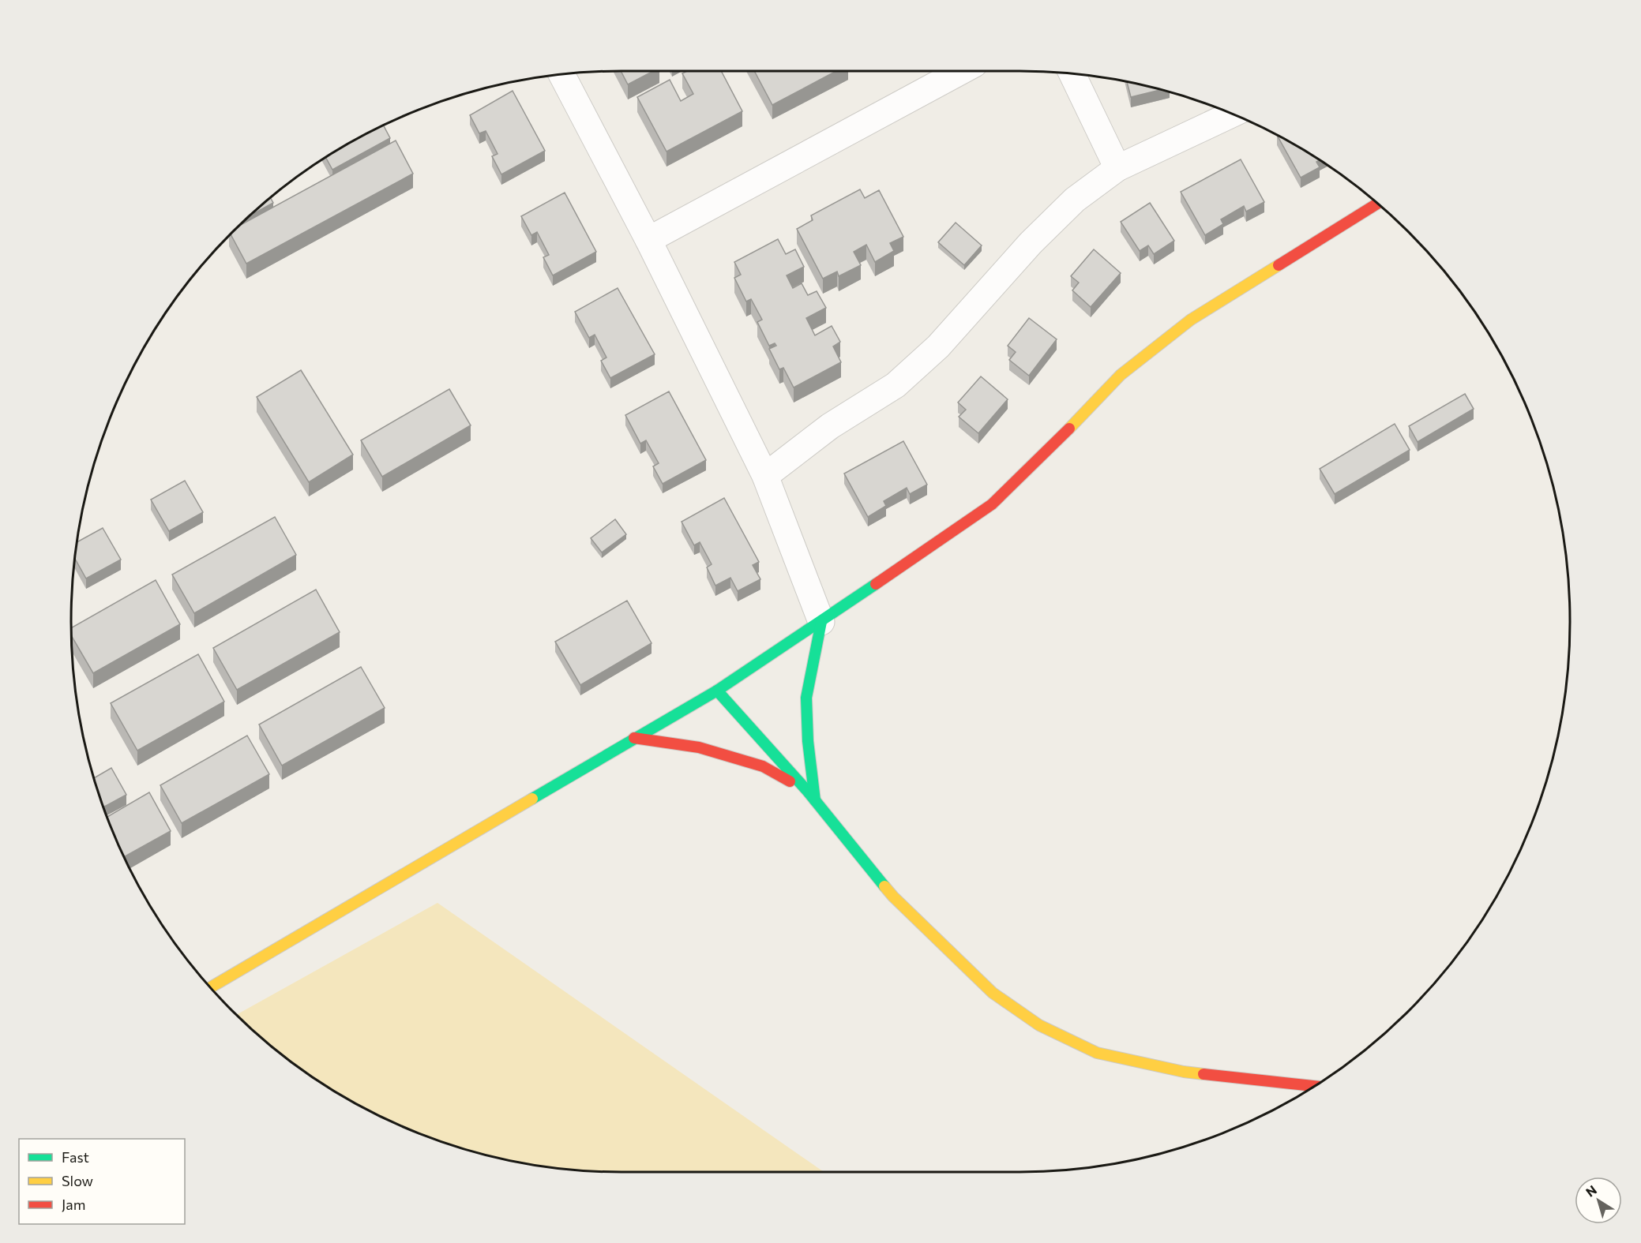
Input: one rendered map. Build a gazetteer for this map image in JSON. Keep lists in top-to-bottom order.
{
  "legend": ["Fast", "Slow", "Jam"],
  "north": "top left"
}
